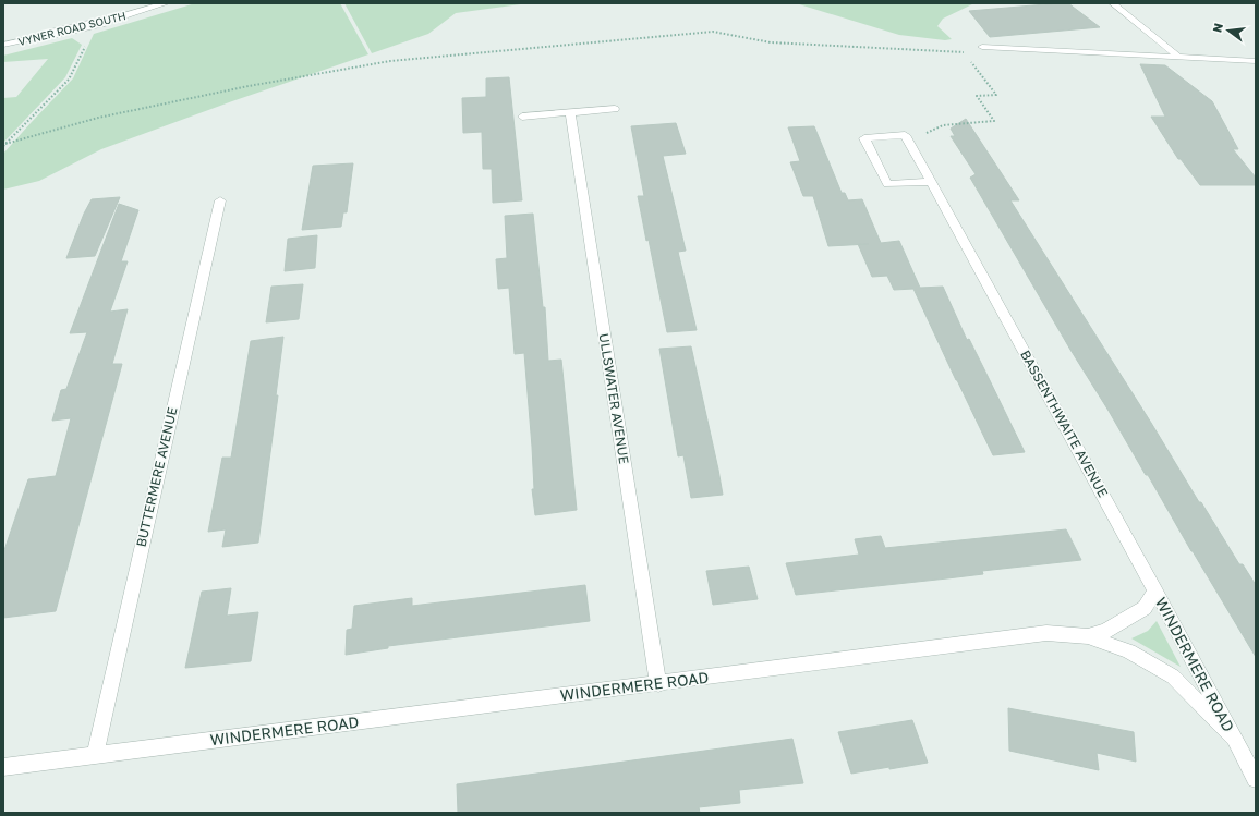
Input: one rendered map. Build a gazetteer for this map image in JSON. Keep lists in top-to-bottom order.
{
  "streets": {
    "street": [
      "VYNER ROAD SOUTH",
      "ULLSWATER AVENUE",
      "BASSENTHWAITE AVENUE",
      "BUTTERMERE AVENUE",
      "WINDERMERE ROAD"
    ]
  },
  "crossings": [
    ["ULLSWATER AVENUE", "WINDERMERE ROAD"],
    ["BASSENTHWAITE AVENUE", "WINDERMERE ROAD"],
    ["BUTTERMERE AVENUE", "WINDERMERE ROAD"]
  ],
  "north": "left"
}
